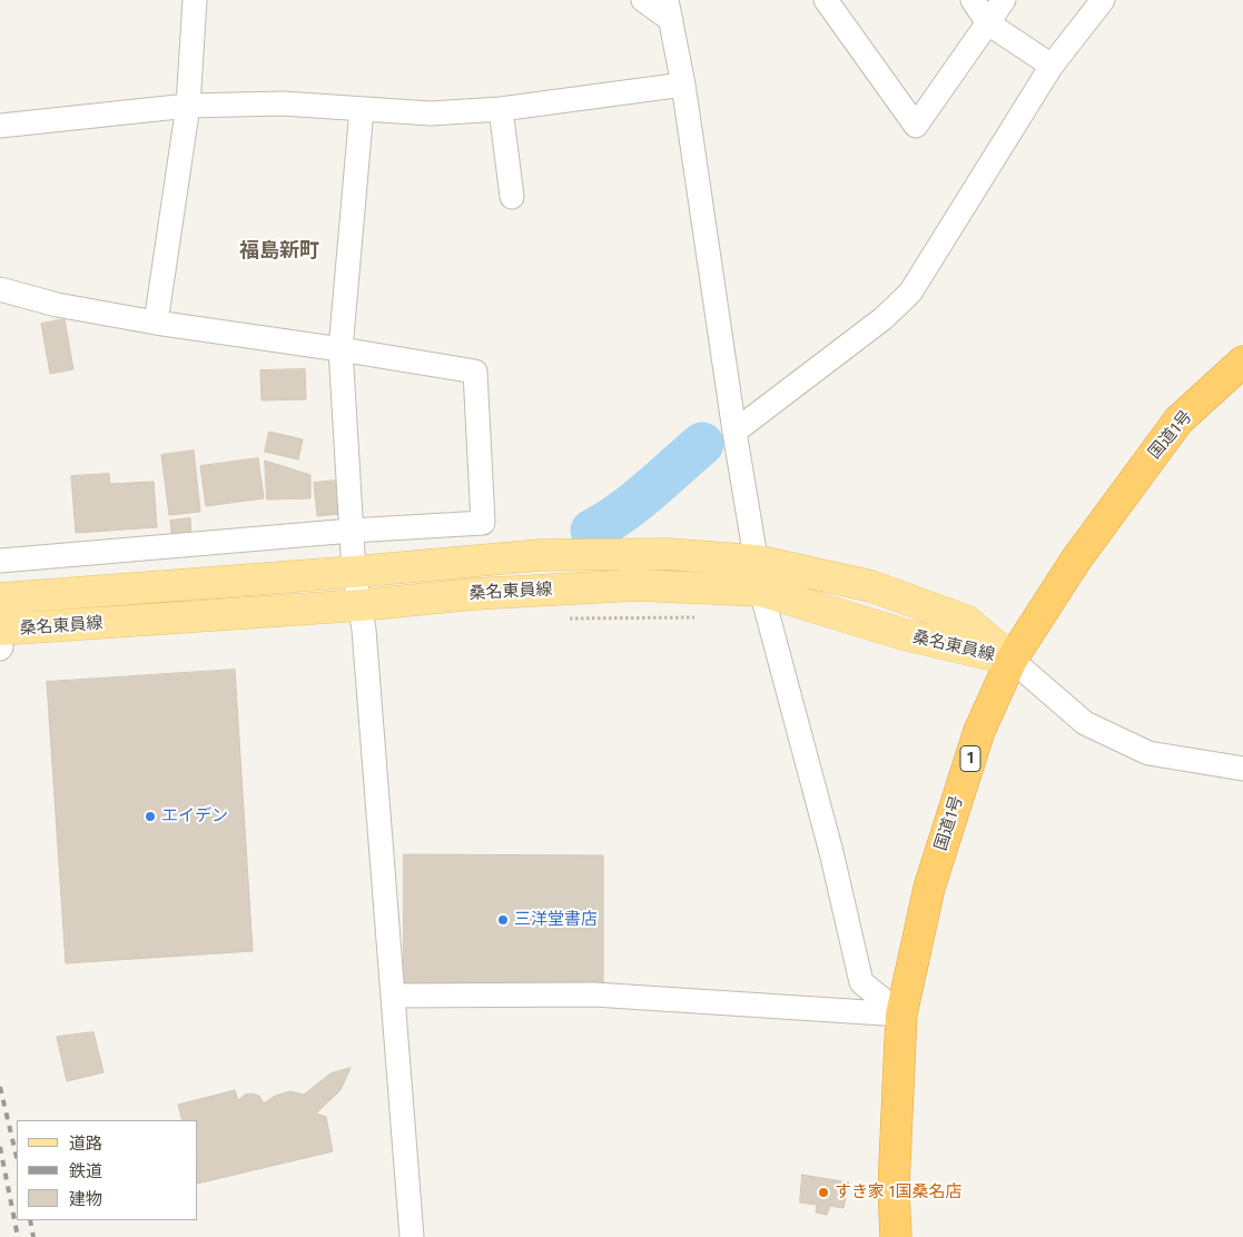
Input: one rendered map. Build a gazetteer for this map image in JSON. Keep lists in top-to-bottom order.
{
  "streets": {
    "highway": ["国道1号", "1"],
    "main road": ["桑名東員線"]
  },
  "crossings": [
    ["国道1号", "桑名東員線"]
  ],
  "districts": ["福島新町"],
  "places": ["エイデン", "三洋堂書店", "すき家 1国桑名店"],
  "legend": ["道路", "鉄道", "建物"]
}
